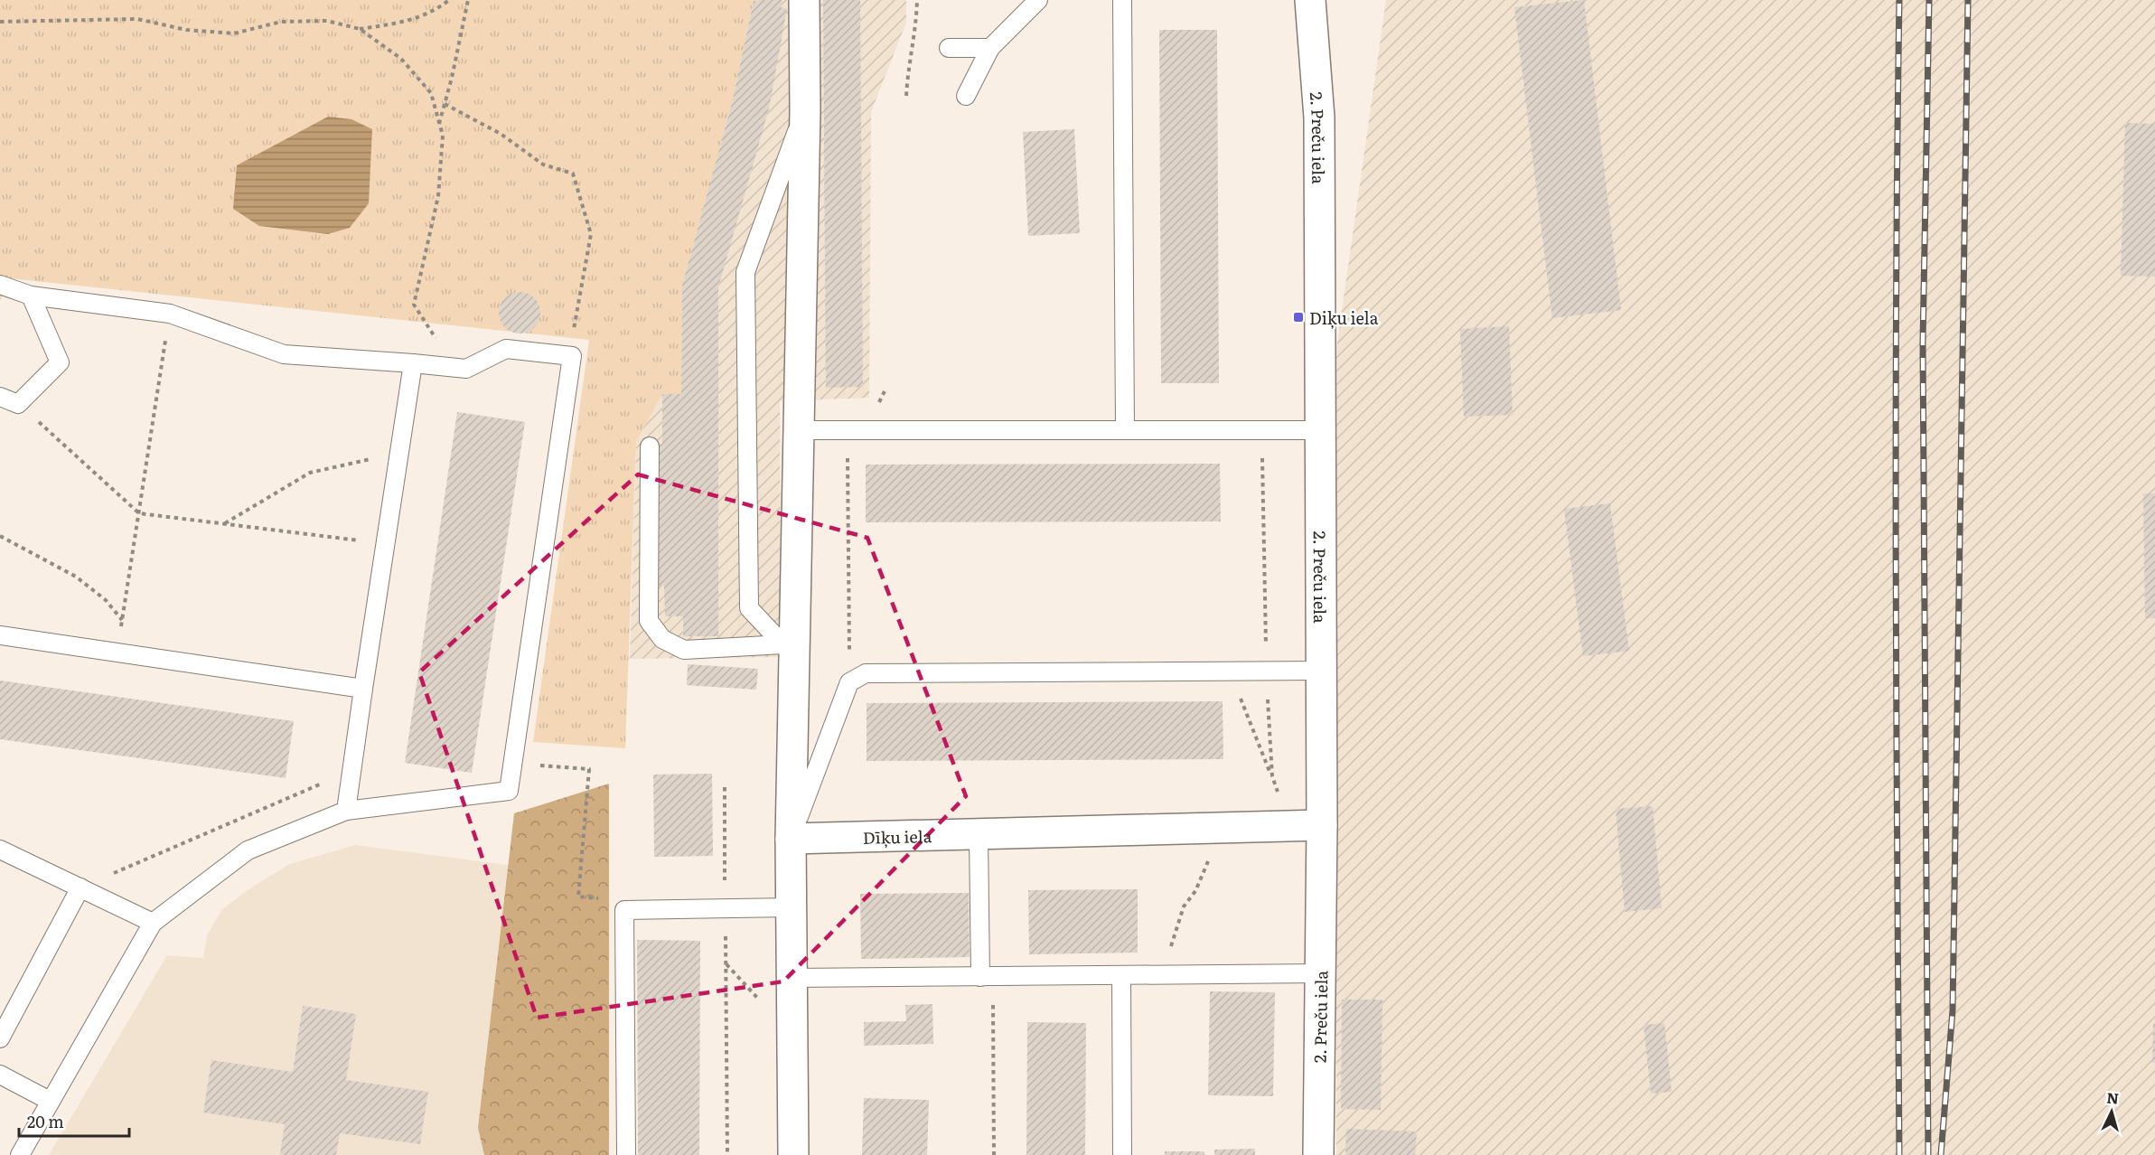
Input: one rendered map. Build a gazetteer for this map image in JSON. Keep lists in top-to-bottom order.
{
  "streets": {
    "street": ["2. Preču iela", "Dīķu iela"]
  },
  "crossings": [
    ["2. Preču iela", "Dīķu iela"]
  ],
  "places": {
    "transit": ["Diķu iela"]
  },
  "scale_bar": "20 m",
  "north": "top"
}
